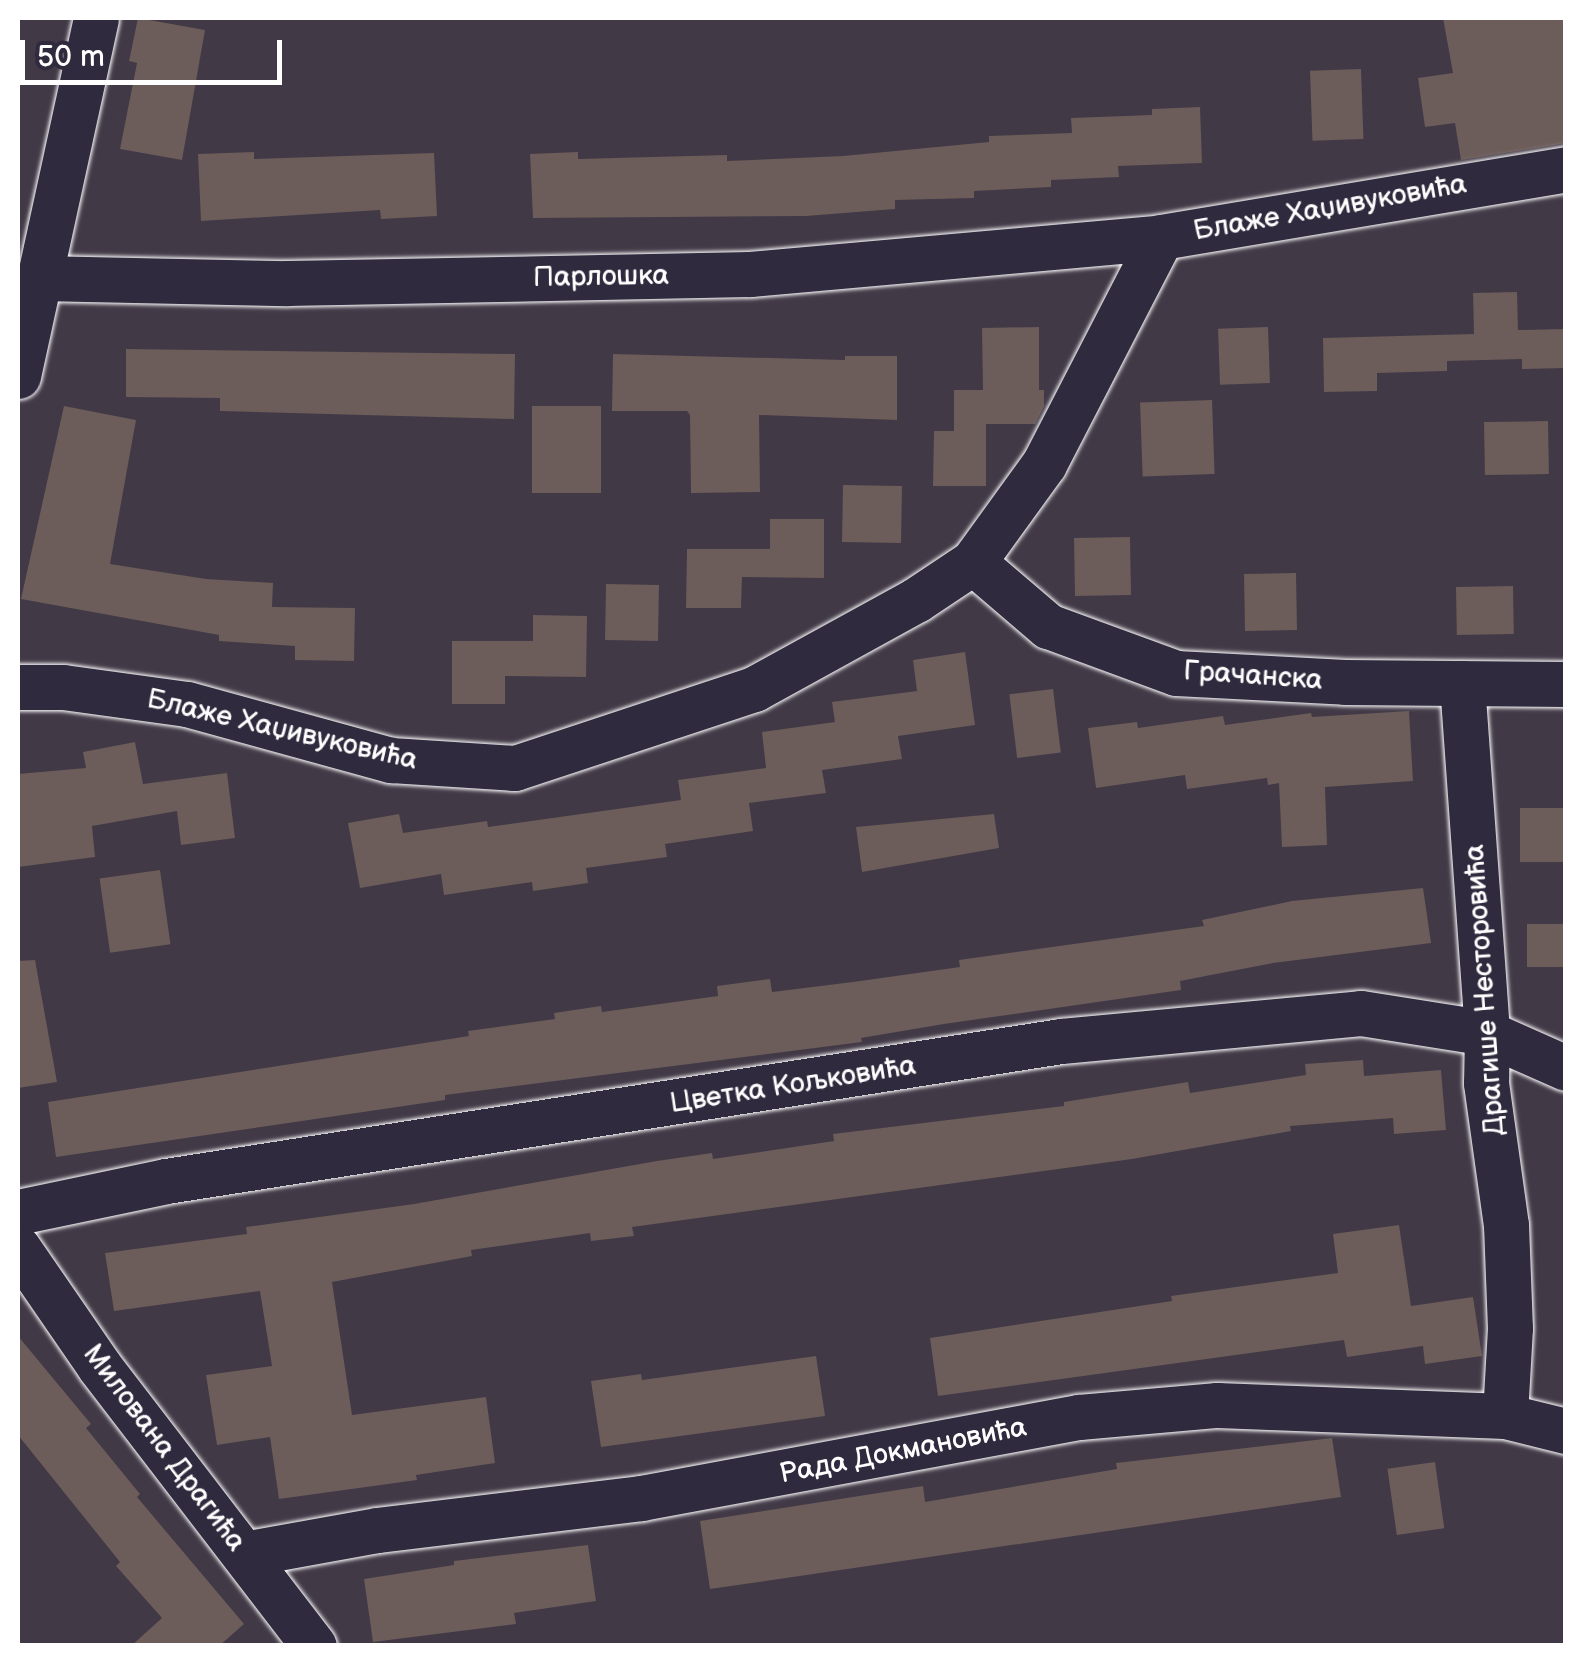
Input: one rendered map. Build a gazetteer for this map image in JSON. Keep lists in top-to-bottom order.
{
  "streets": {
    "street": [
      "Блаже Хаџивуковића",
      "Парлошка",
      "Грачанска",
      "Драгише Несторовића",
      "Цветка Кољковића",
      "Милована Драгића",
      "Рада Докмановића"
    ]
  },
  "crossings": [
    ["Блаже Хаџивуковића", "Парлошка"],
    ["Блаже Хаџивуковића", "Грачанска"],
    ["Грачанска", "Драгише Несторовића"],
    ["Драгише Несторовића", "Цветка Кољковића"],
    ["Драгише Несторовића", "Рада Докмановића"],
    ["Милована Драгића", "Рада Докмановића"]
  ],
  "scale_bar": "50 m"
}
